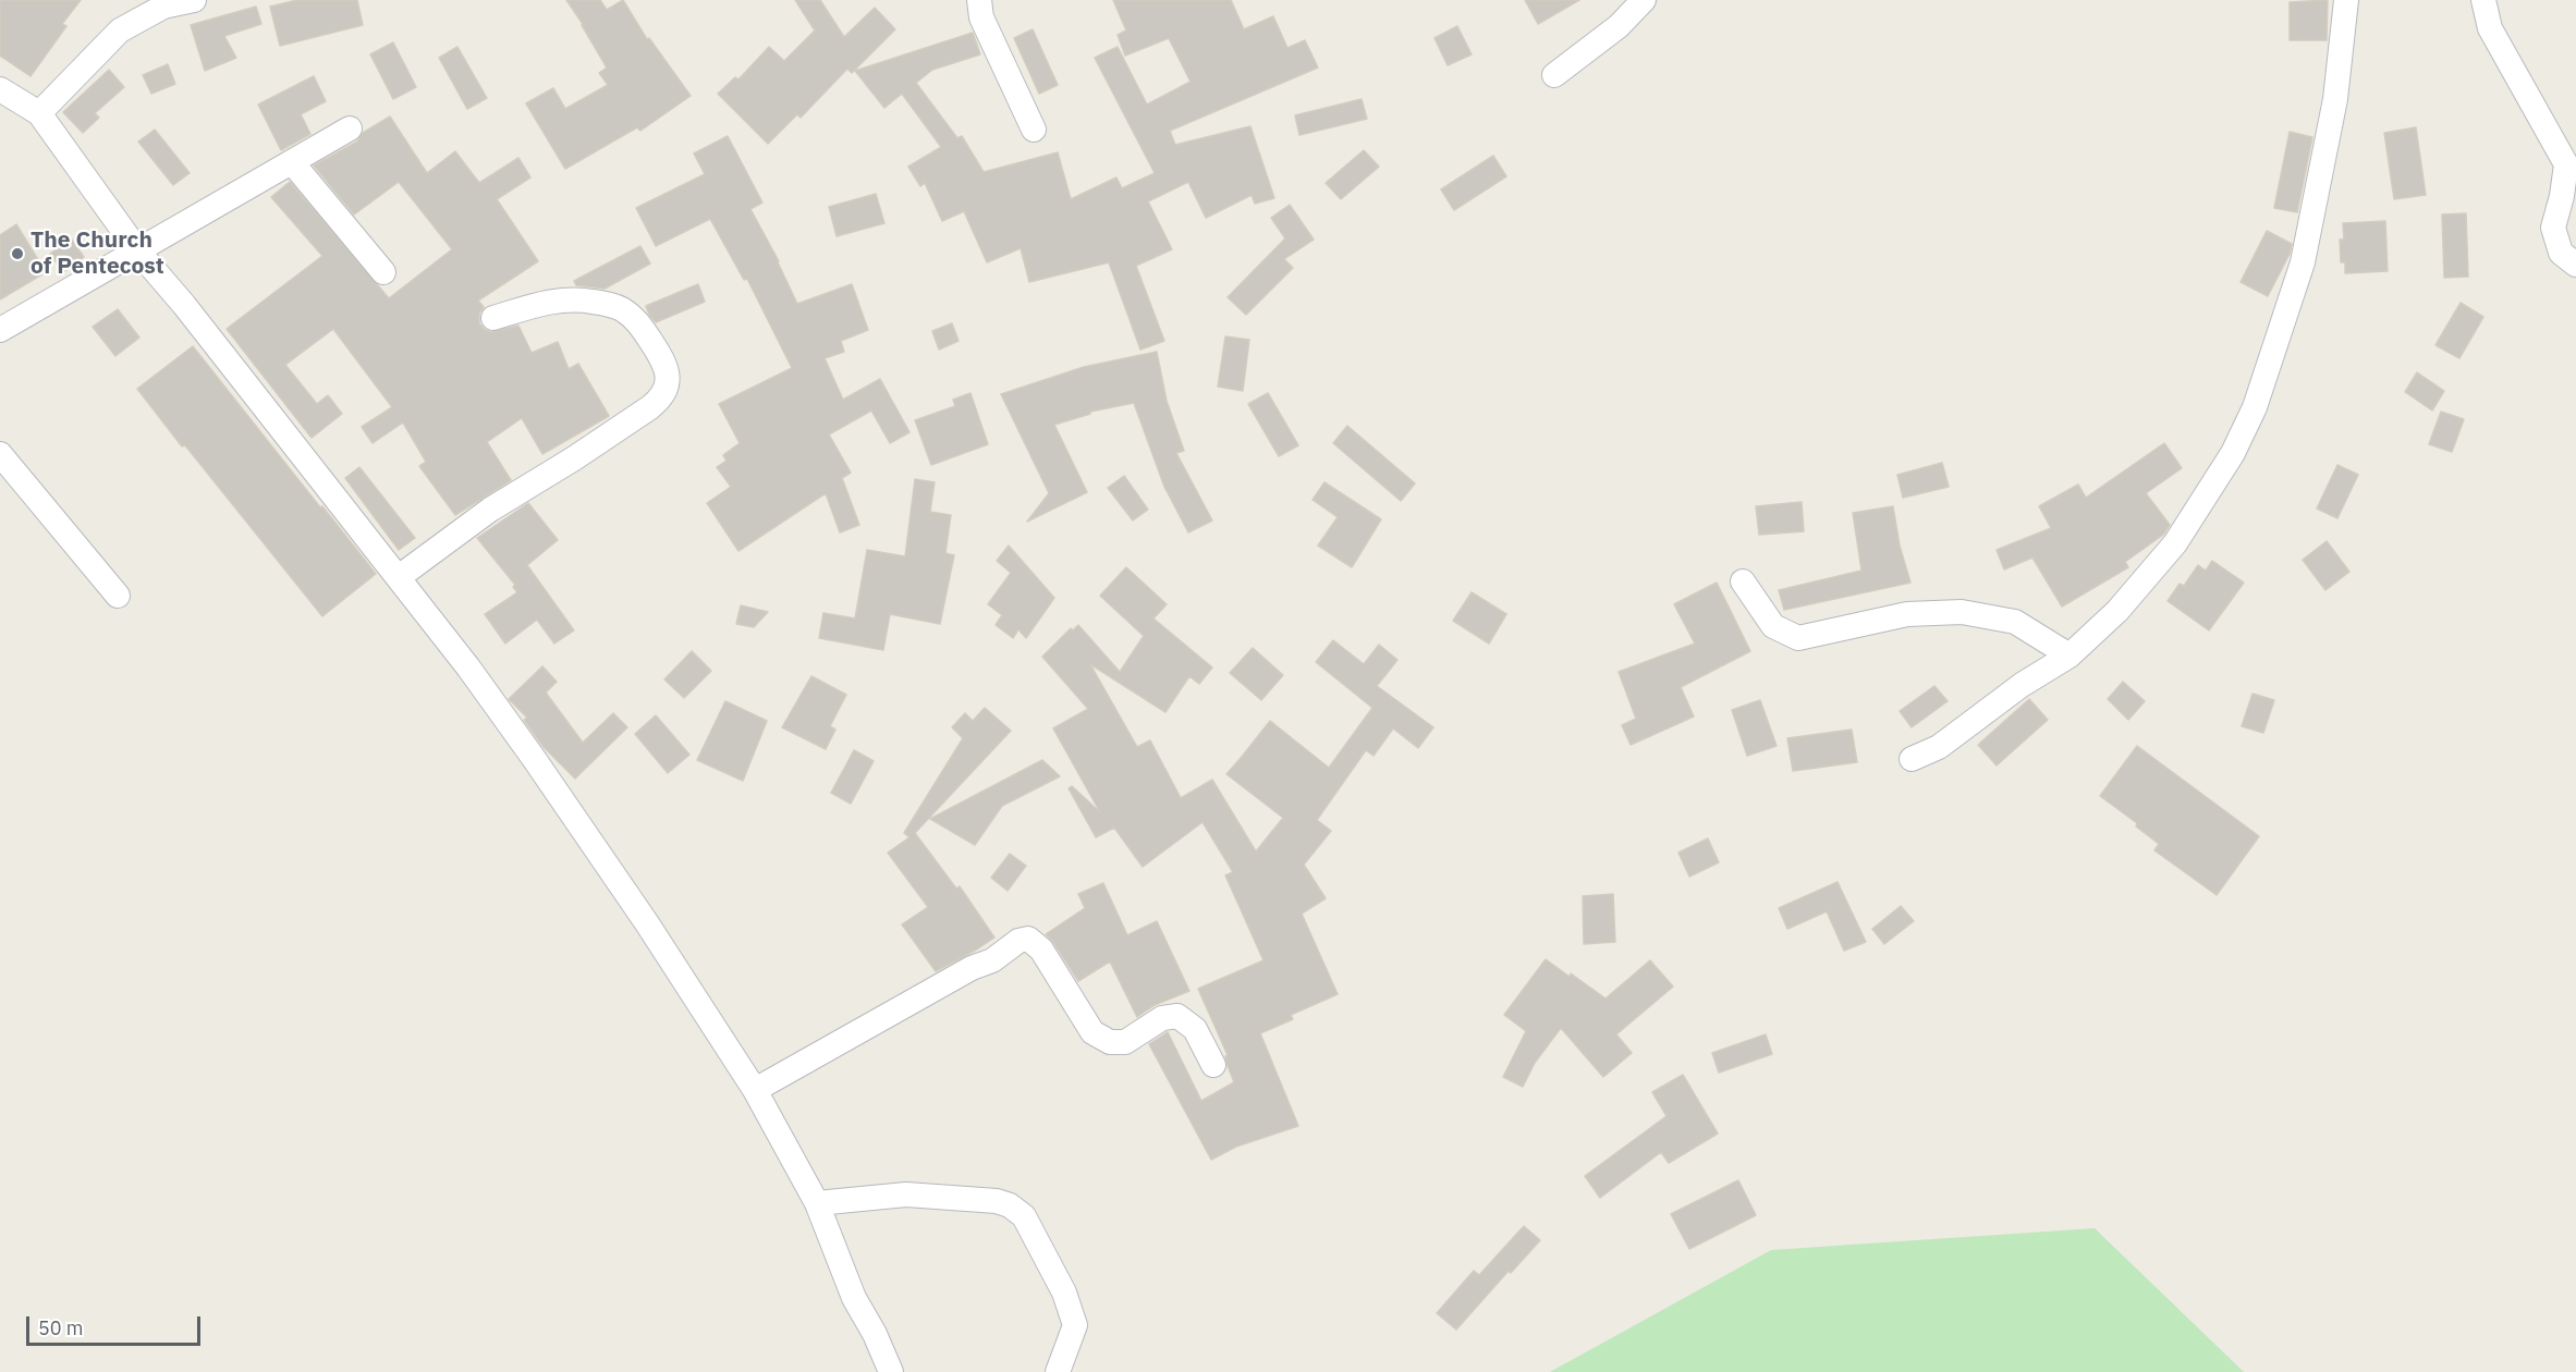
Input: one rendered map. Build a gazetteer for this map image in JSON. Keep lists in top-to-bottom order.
{
  "places": ["The Church of Pentecost"],
  "scale_bar": "50 m"
}
